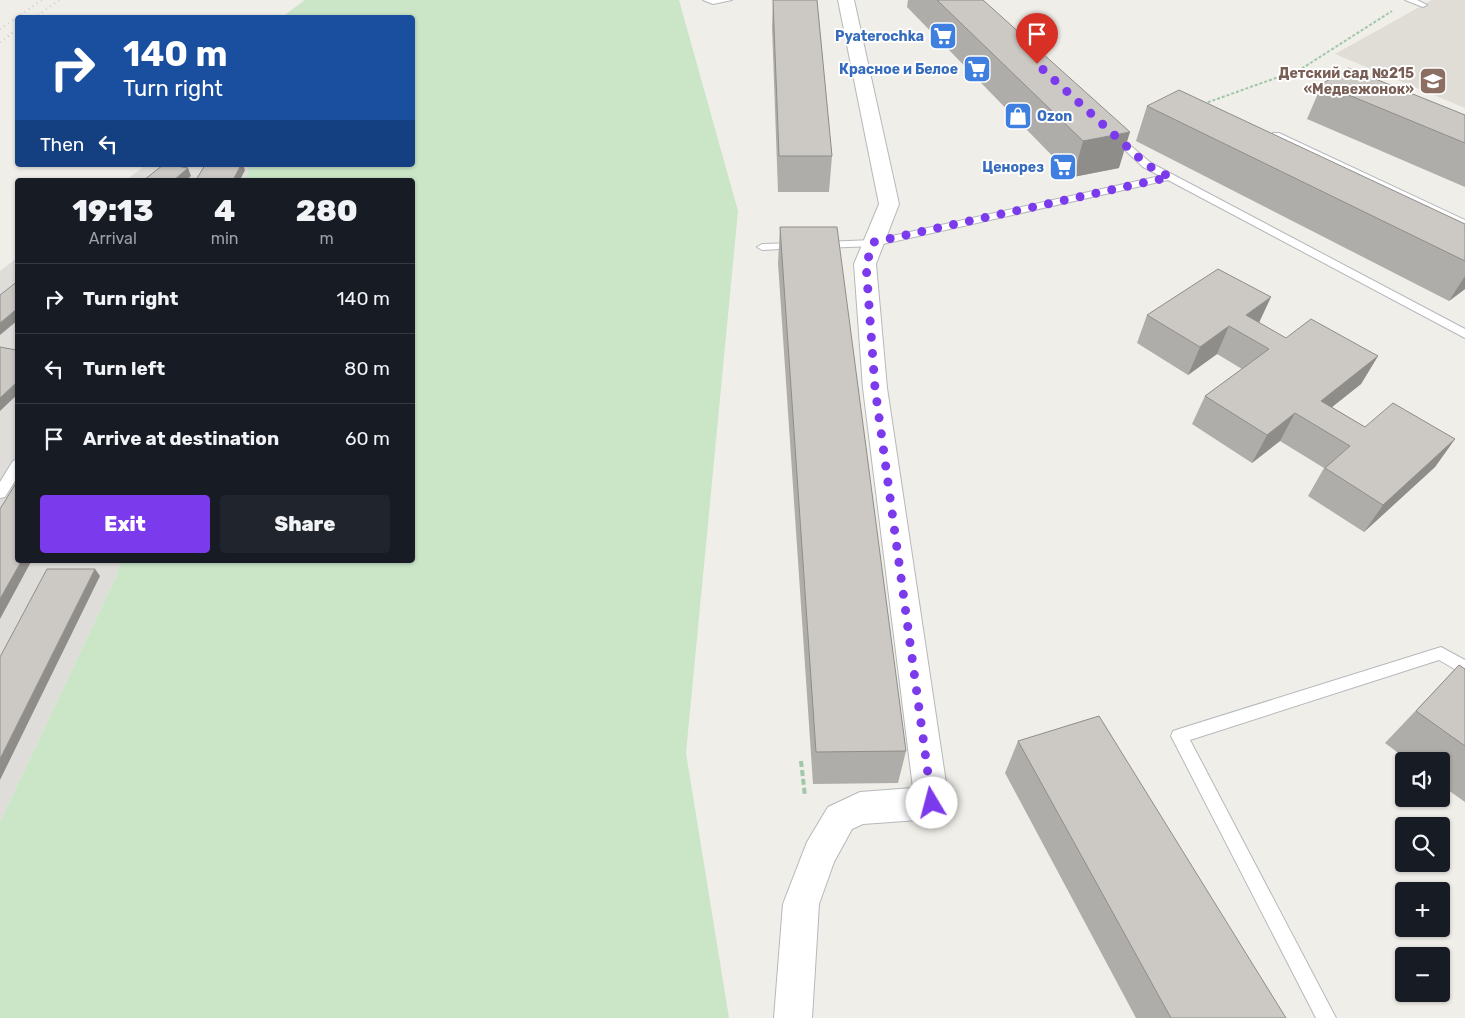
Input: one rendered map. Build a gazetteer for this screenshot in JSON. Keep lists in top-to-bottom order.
{
  "places": {
    "supermarket": ["Pyaterochka", "Красное и Белое", "Ценорез"],
    "school or university": ["Детский сад №215 «Медвежонок»"],
    "shop": ["Ozon"]
  },
  "page": {
    "turn": ["140 m", "Turn right"],
    "then": "Then",
    "eta": [
      "19:13",
      "Arrival",
      "4",
      "min",
      "280",
      "m"
    ],
    "list": [
      {
        "name": "Turn right",
        "value": "140 m"
      },
      {
        "name": "Turn left",
        "value": "80 m"
      },
      {
        "name": "Arrive at destination",
        "value": "60 m"
      }
    ],
    "buttons": ["Exit", "Share"],
    "map_buttons": ["+", "−"]
  }
}
